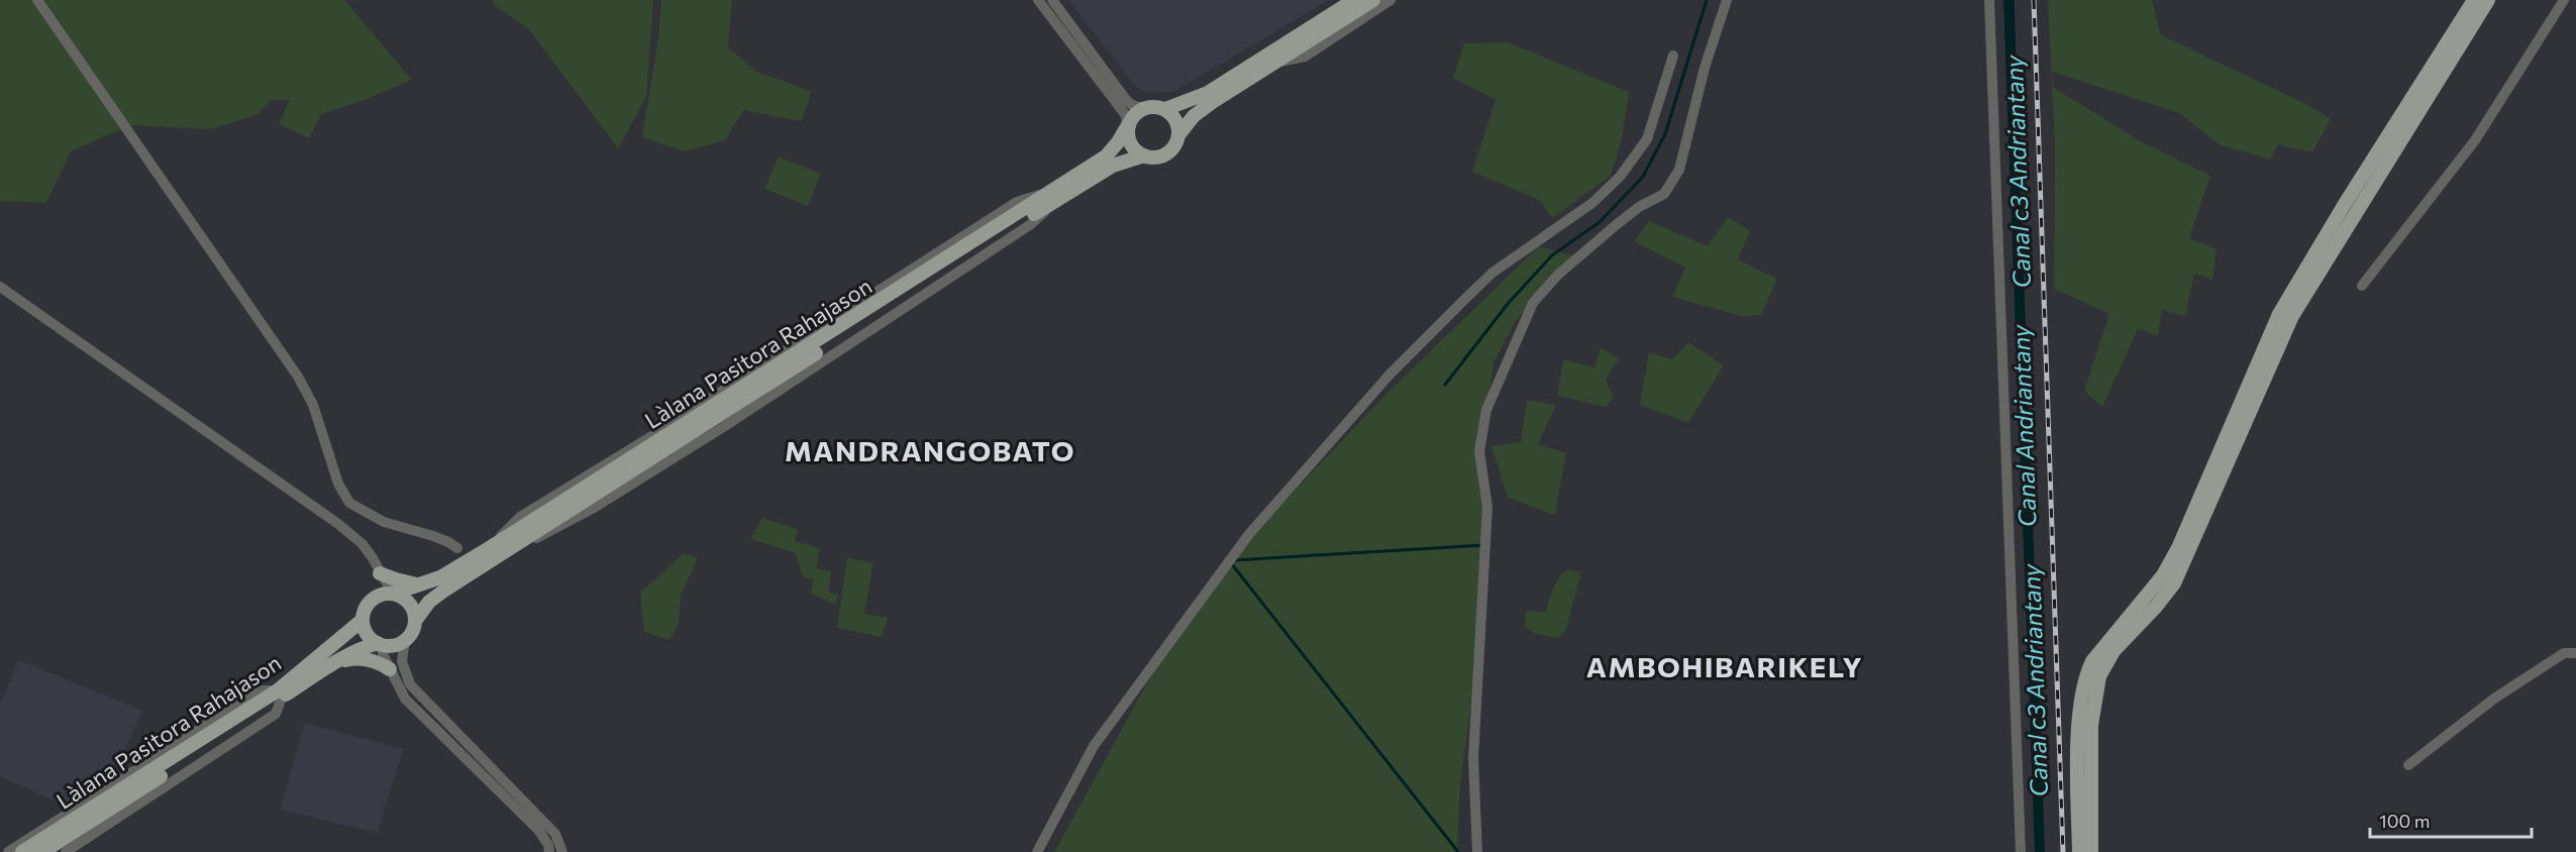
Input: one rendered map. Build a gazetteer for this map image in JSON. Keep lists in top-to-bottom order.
{
  "streets": {
    "main road": ["Làlana Pasitora Rahajason"]
  },
  "districts": ["MANDRANGOBATO", "AMBOHIBARIKELY"],
  "water": ["Canal c3 Andriantany", "Canal Andriantany"],
  "scale_bar": "100 m"
}
